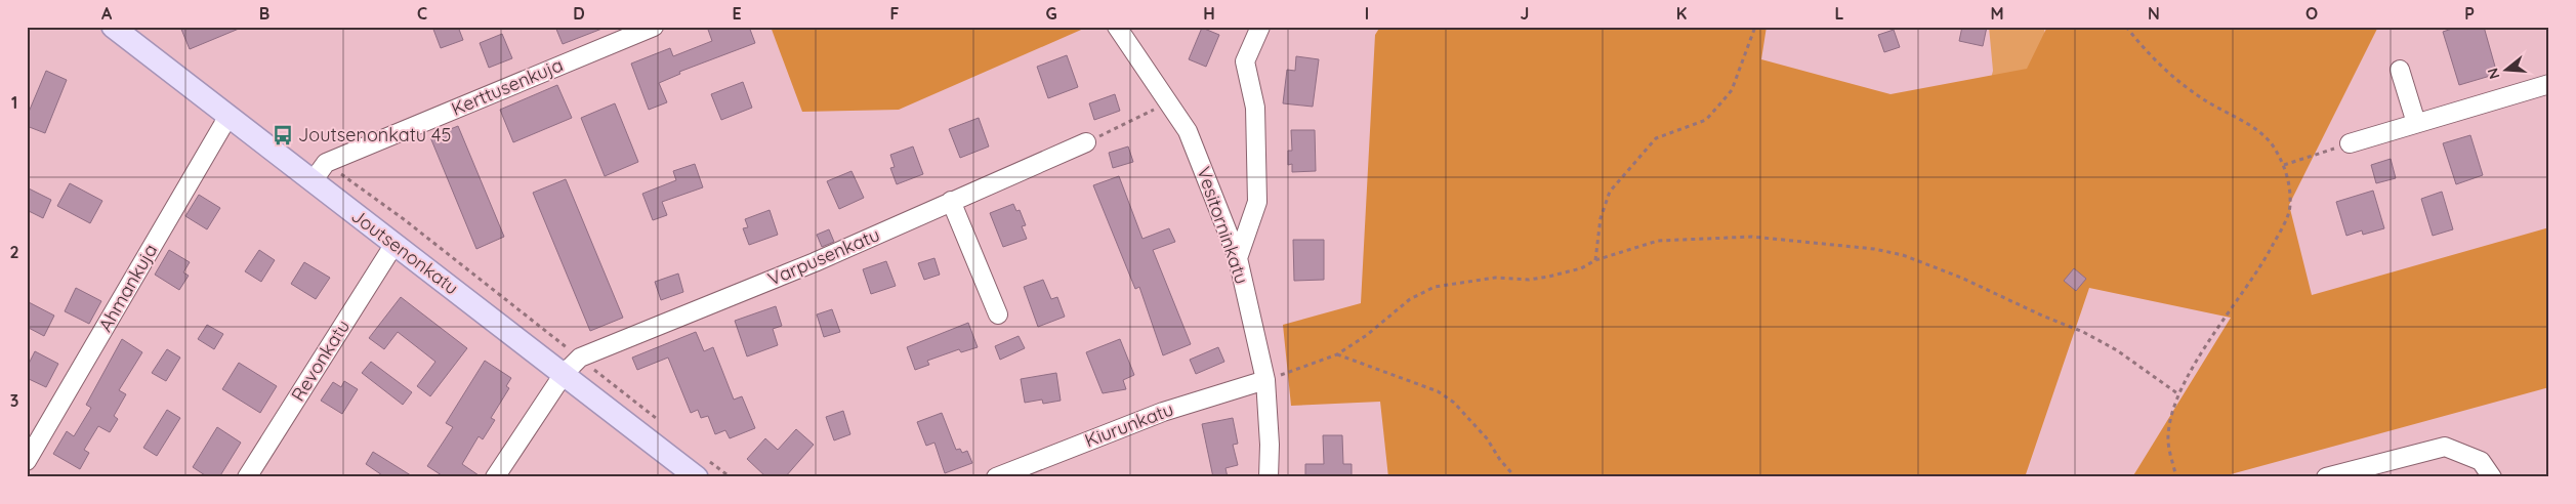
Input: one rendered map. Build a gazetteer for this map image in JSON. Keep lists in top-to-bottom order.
{
  "streets": {
    "main road": ["Joutsenonkatu"],
    "street": [
      "Kerttusenkuja",
      "Vesitorninkatu",
      "Varpusenkatu",
      "Ahmankuja",
      "Revonkatu",
      "Kiurunkatu"
    ]
  },
  "crossings": [
    ["Kerttusenkuja", "Joutsenonkatu"],
    ["Vesitorninkatu", "Kiurunkatu"],
    ["Joutsenonkatu", "Varpusenkatu"],
    ["Joutsenonkatu", "Ahmankuja"],
    ["Joutsenonkatu", "Revonkatu"]
  ],
  "places": {
    "bus stop": ["Joutsenonkatu 45"]
  },
  "north": "left",
  "grid": {
    "columns": [
      "A",
      "B",
      "C",
      "D",
      "E",
      "F",
      "G",
      "H",
      "I",
      "J",
      "K",
      "L",
      "M",
      "N",
      "O",
      "P"
    ],
    "rows": ["1", "2", "3"]
  }
}
